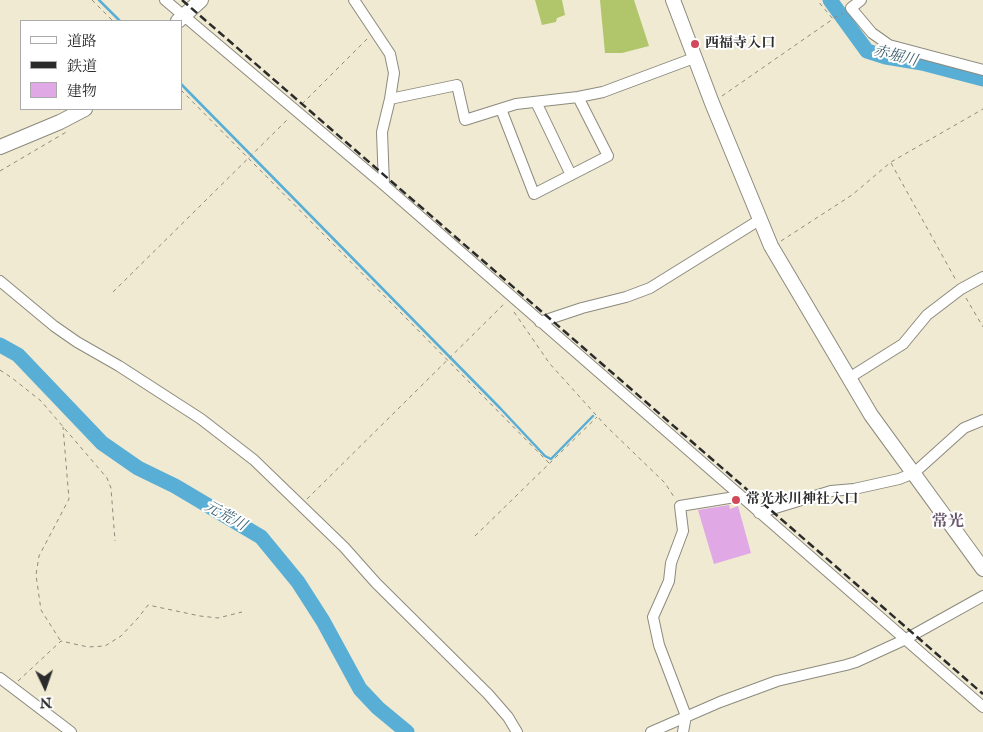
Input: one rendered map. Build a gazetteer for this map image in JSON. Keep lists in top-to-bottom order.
{
  "districts": ["常光"],
  "water": ["赤堀川", "元荒川"],
  "places": ["西福寺入口", "常光氷川神社入口"],
  "legend": ["道路", "鉄道", "建物"],
  "north": "bottom"
}
